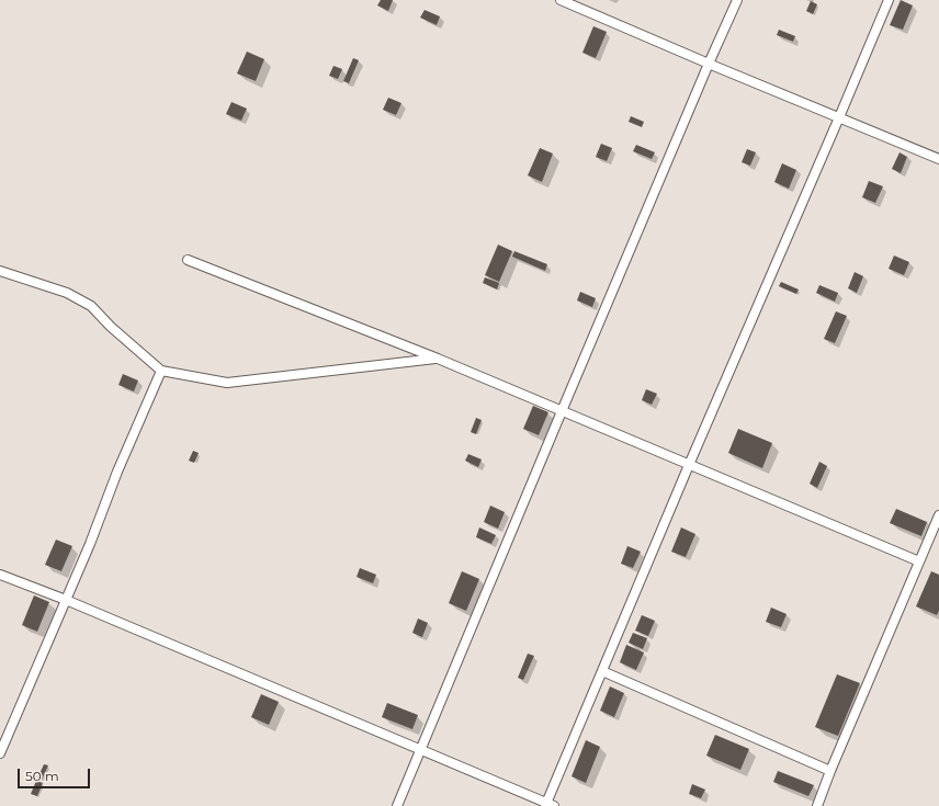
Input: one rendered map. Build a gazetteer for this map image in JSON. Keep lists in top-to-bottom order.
{
  "scale_bar": "50 m"
}
